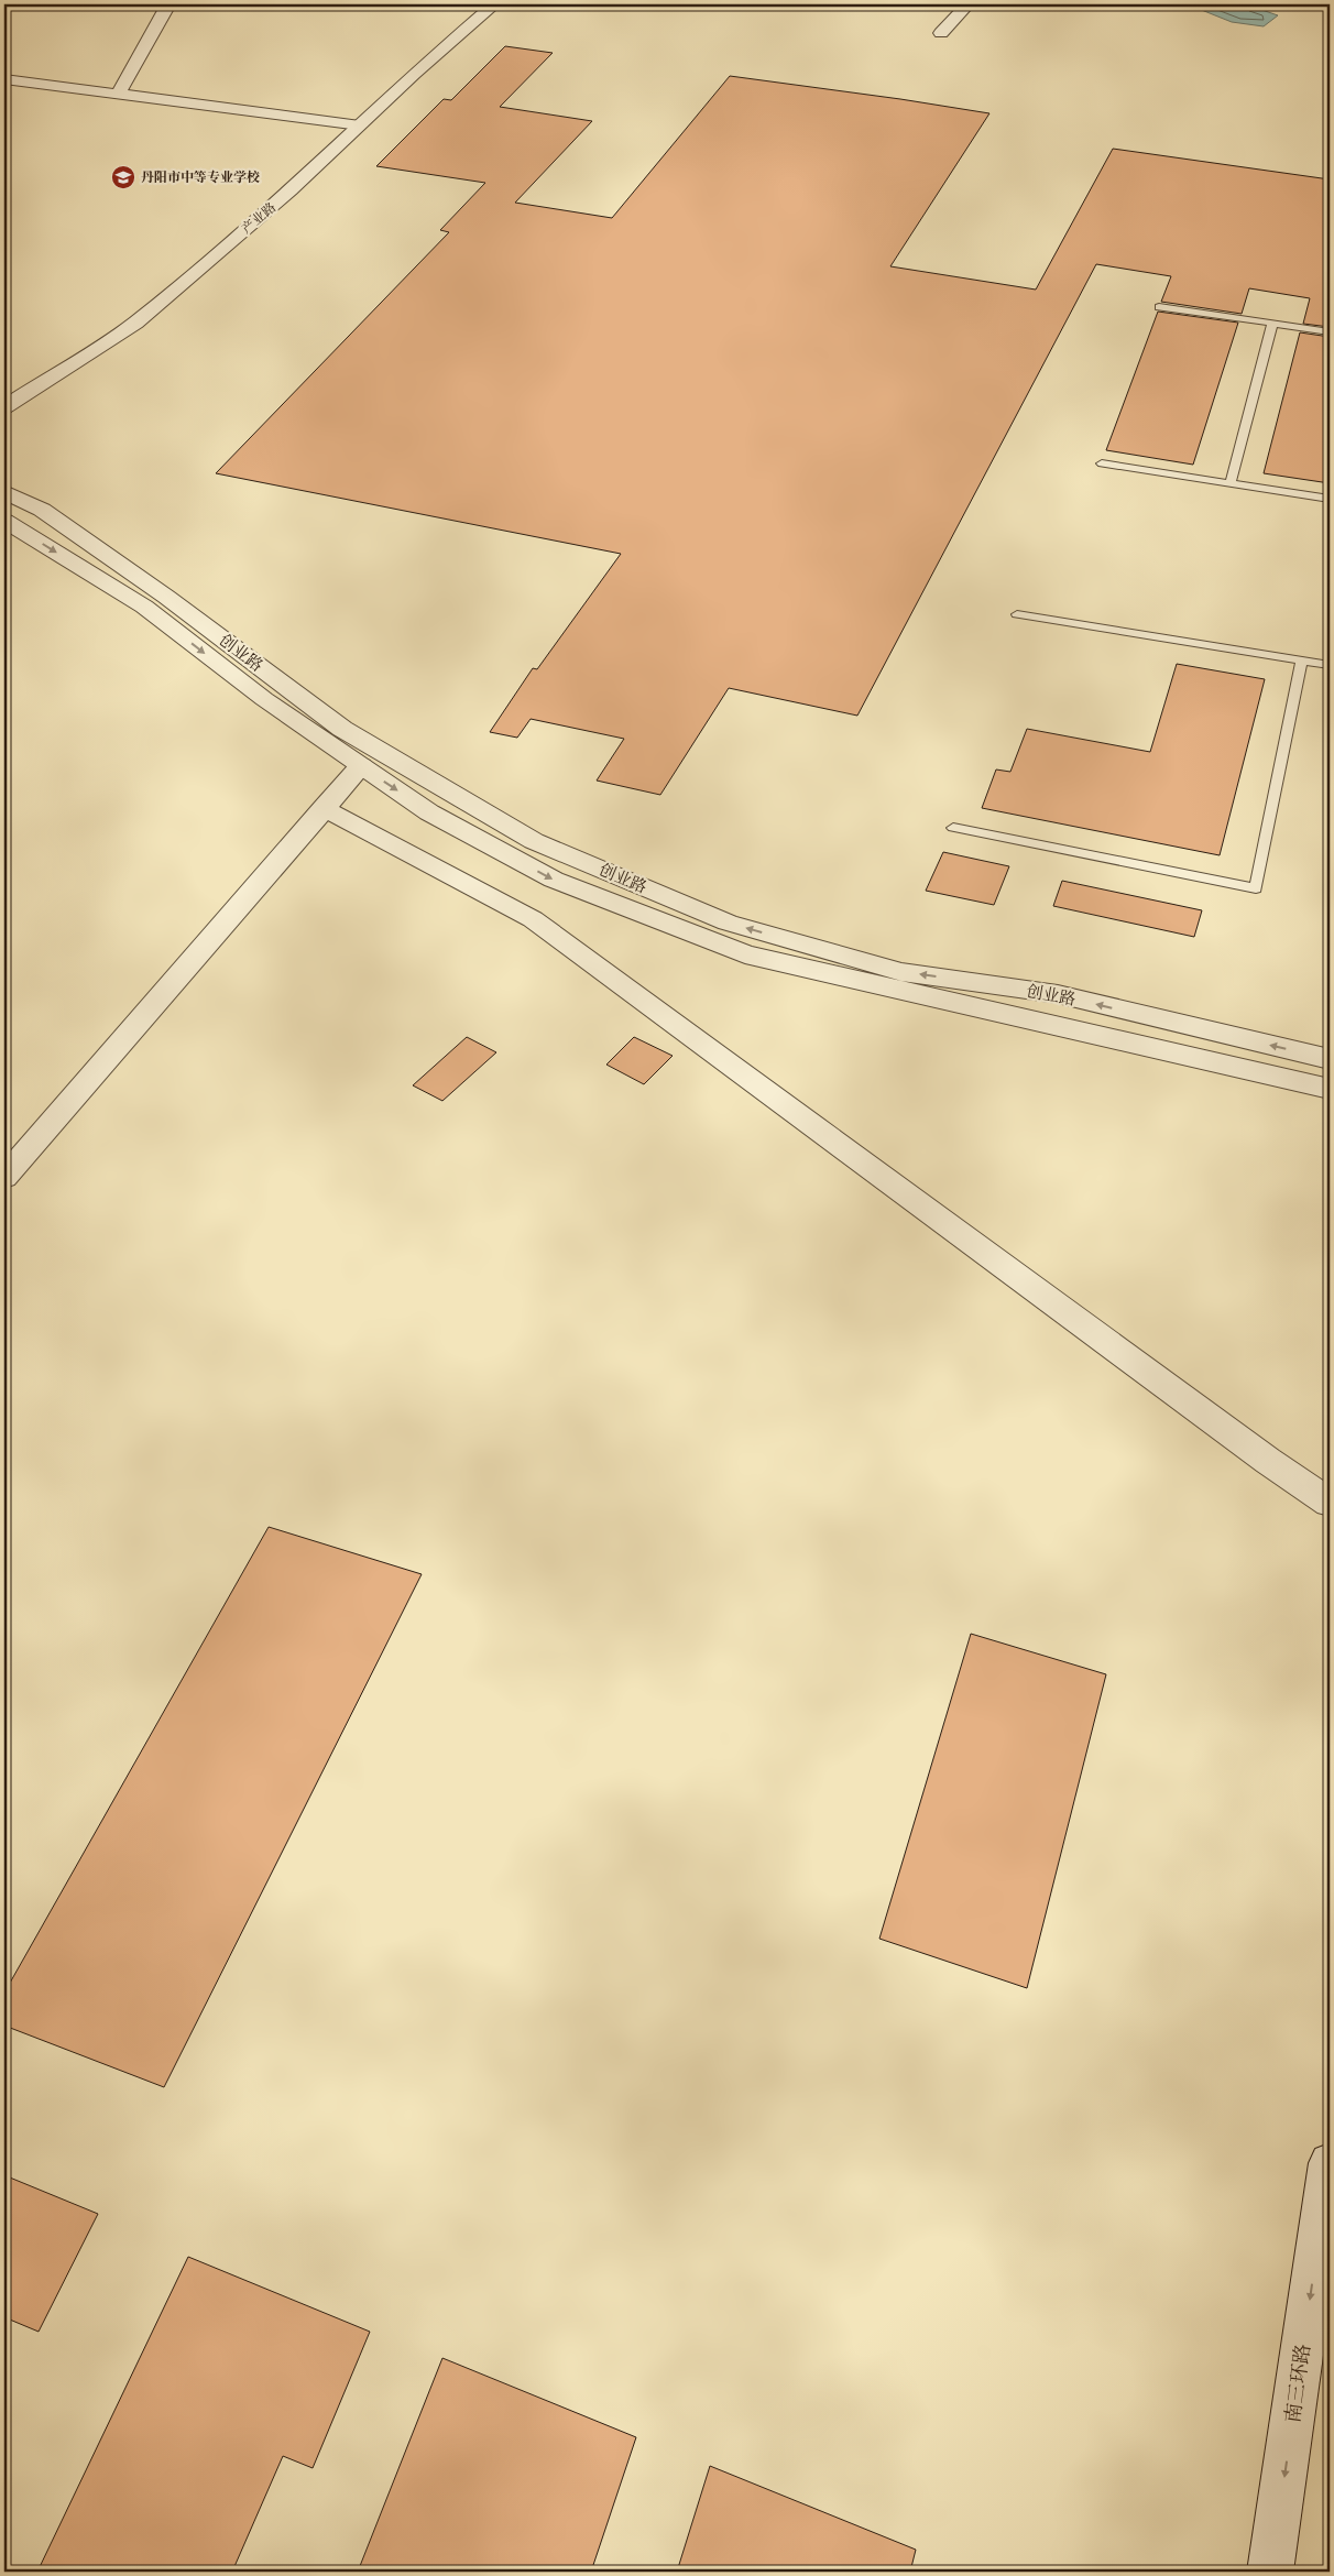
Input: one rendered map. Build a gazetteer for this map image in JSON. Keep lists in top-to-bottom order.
{
  "streets": {
    "street": ["产业路", "创业路", "南三环路"]
  },
  "one_way": ["南三环路"],
  "places": {
    "school or university": ["丹阳市中等专业学校"]
  }
}
